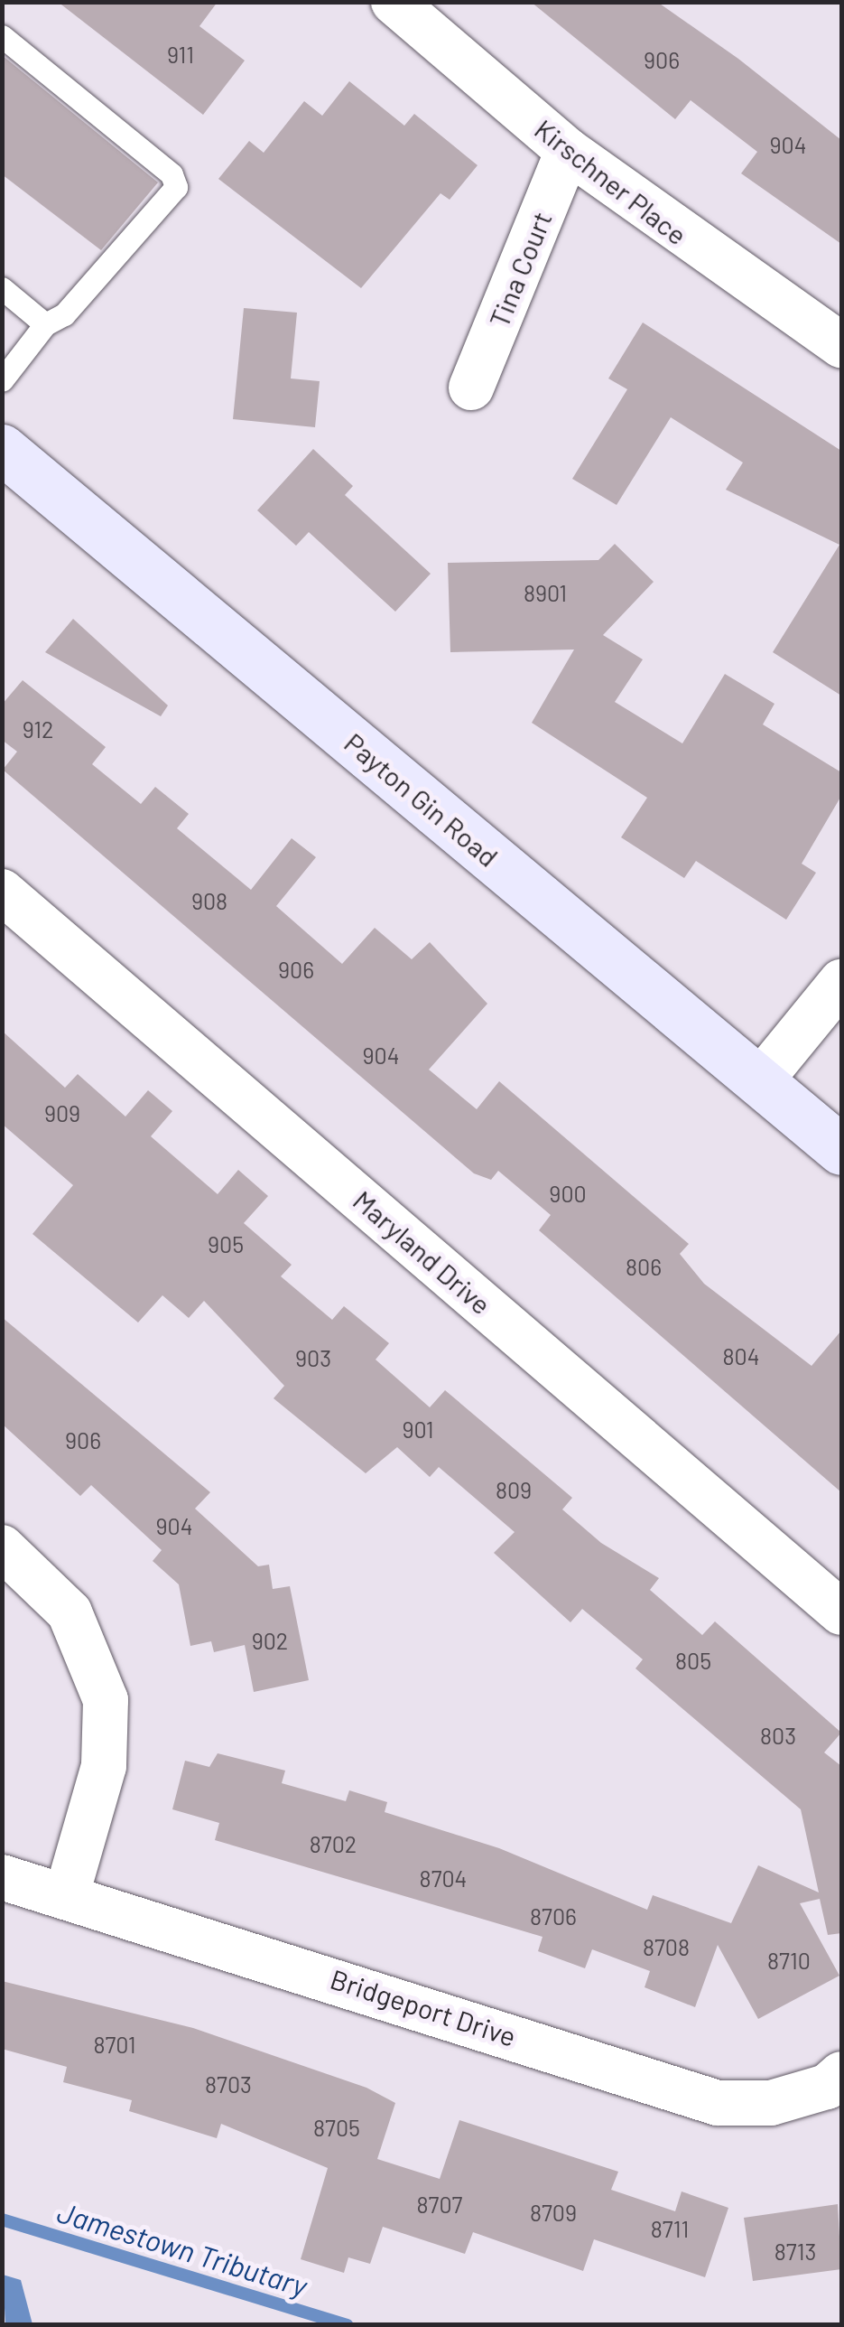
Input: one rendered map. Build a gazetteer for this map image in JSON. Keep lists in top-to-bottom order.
{
  "streets": {
    "street": [
      "Kirschner Place",
      "Tina Court",
      "Payton Gin Road",
      "Maryland Drive",
      "Bridgeport Drive"
    ]
  },
  "crossings": [
    ["Kirschner Place", "Tina Court"]
  ],
  "water": ["Jamestown Tributary"],
  "house_numbers": [
    "911",
    "906",
    "904",
    "8901",
    "912",
    "908",
    "906",
    "904",
    "909",
    "900",
    "905",
    "806",
    "804",
    "903",
    "901",
    "906",
    "809",
    "904",
    "902",
    "805",
    "803",
    "8702",
    "8704",
    "8706",
    "8708",
    "8710",
    "8701",
    "8703",
    "8705",
    "8707",
    "8709",
    "8711",
    "8713"
  ]
}
